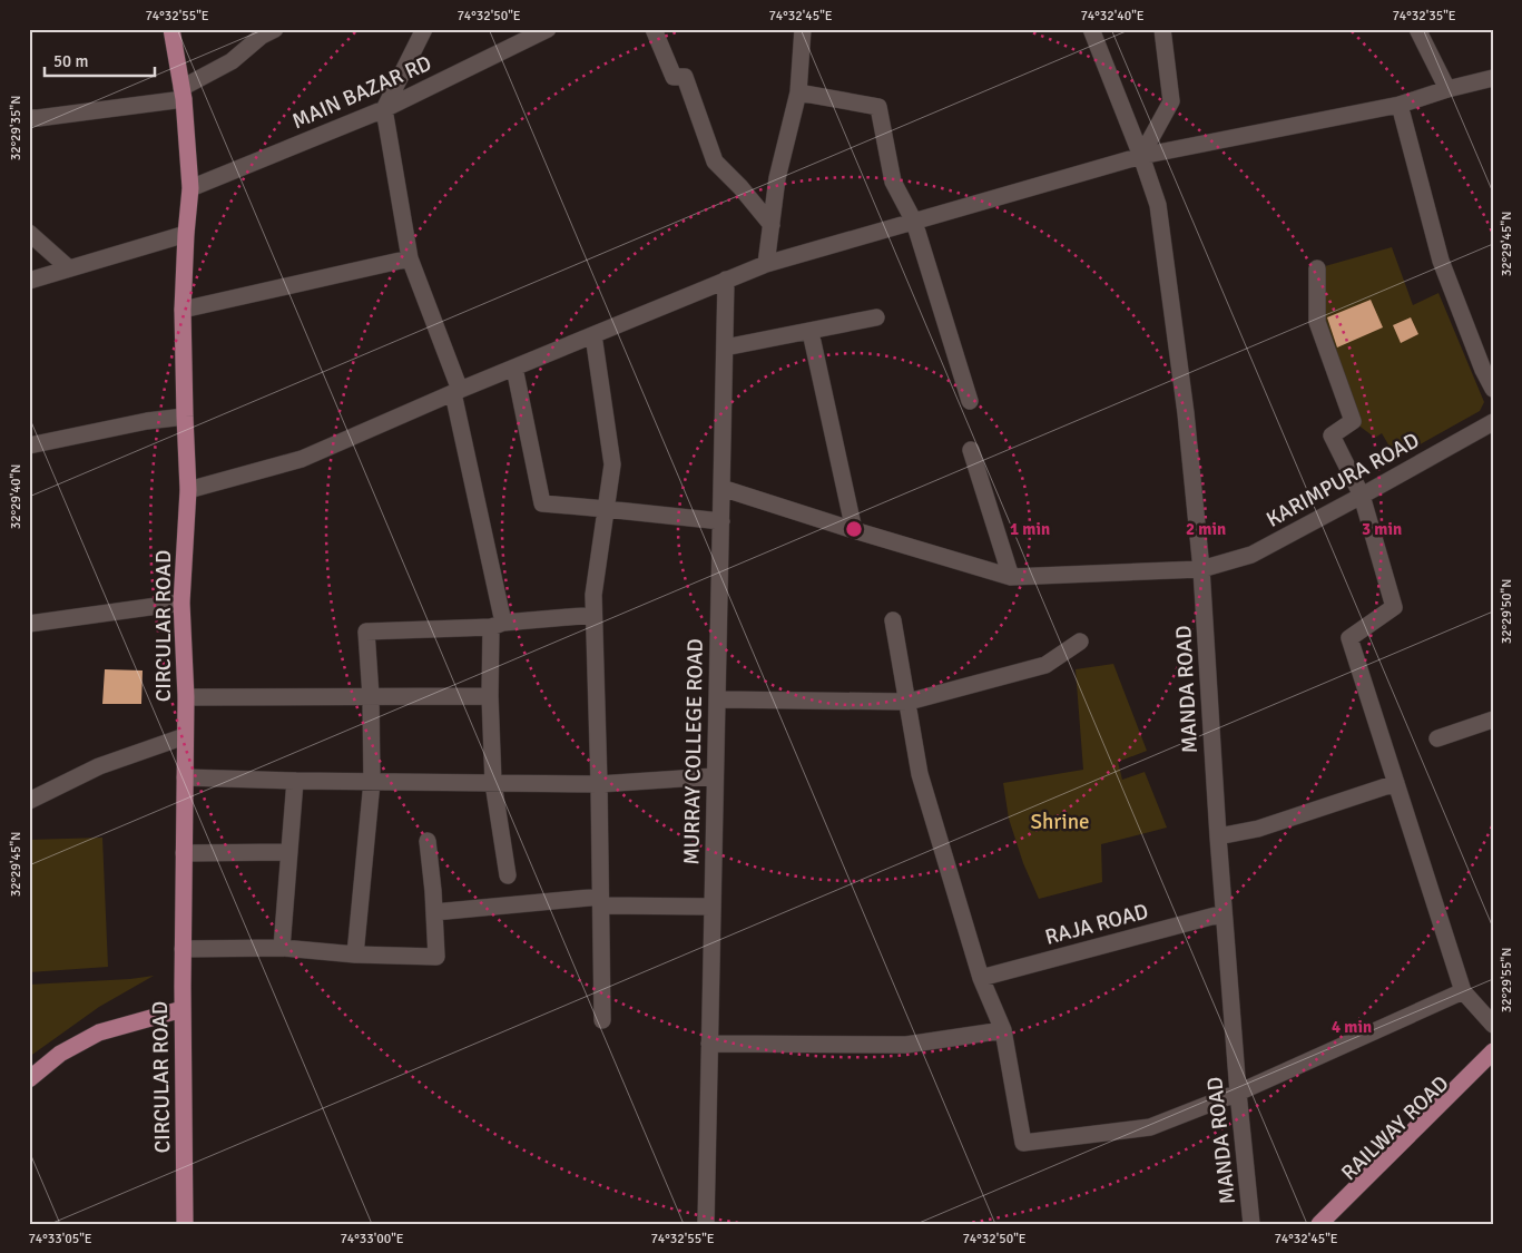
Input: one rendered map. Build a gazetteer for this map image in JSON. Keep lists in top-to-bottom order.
{
  "streets": {
    "main road": ["CIRCULAR ROAD", "RAILWAY ROAD"],
    "street": [
      "MAIN BAZAR RD",
      "KARIMPURA ROAD",
      "MANDA ROAD",
      "MURRAY COLLEGE ROAD",
      "RAJA ROAD"
    ]
  },
  "crossings": [
    ["MAIN BAZAR RD", "CIRCULAR ROAD"],
    ["KARIMPURA ROAD", "MANDA ROAD"],
    ["KARIMPURA ROAD", "MURRAY COLLEGE ROAD"],
    ["MANDA ROAD", "RAJA ROAD"]
  ],
  "parks": ["Shrine"],
  "scale_bar": "50 m",
  "coordinates": [
    "74°32'55\"E",
    "74°32'50\"E",
    "74°32'45\"E",
    "74°32'40\"E",
    "74°32'35\"E",
    "32°29'35\"N",
    "32°29'45\"N",
    "32°29'40\"N",
    "32°29'50\"N",
    "32°29'55\"N",
    "74°33'05\"E",
    "74°33'00\"E"
  ],
  "rings": [
    "1 min",
    "2 min",
    "3 min",
    "4 min"
  ]
}
